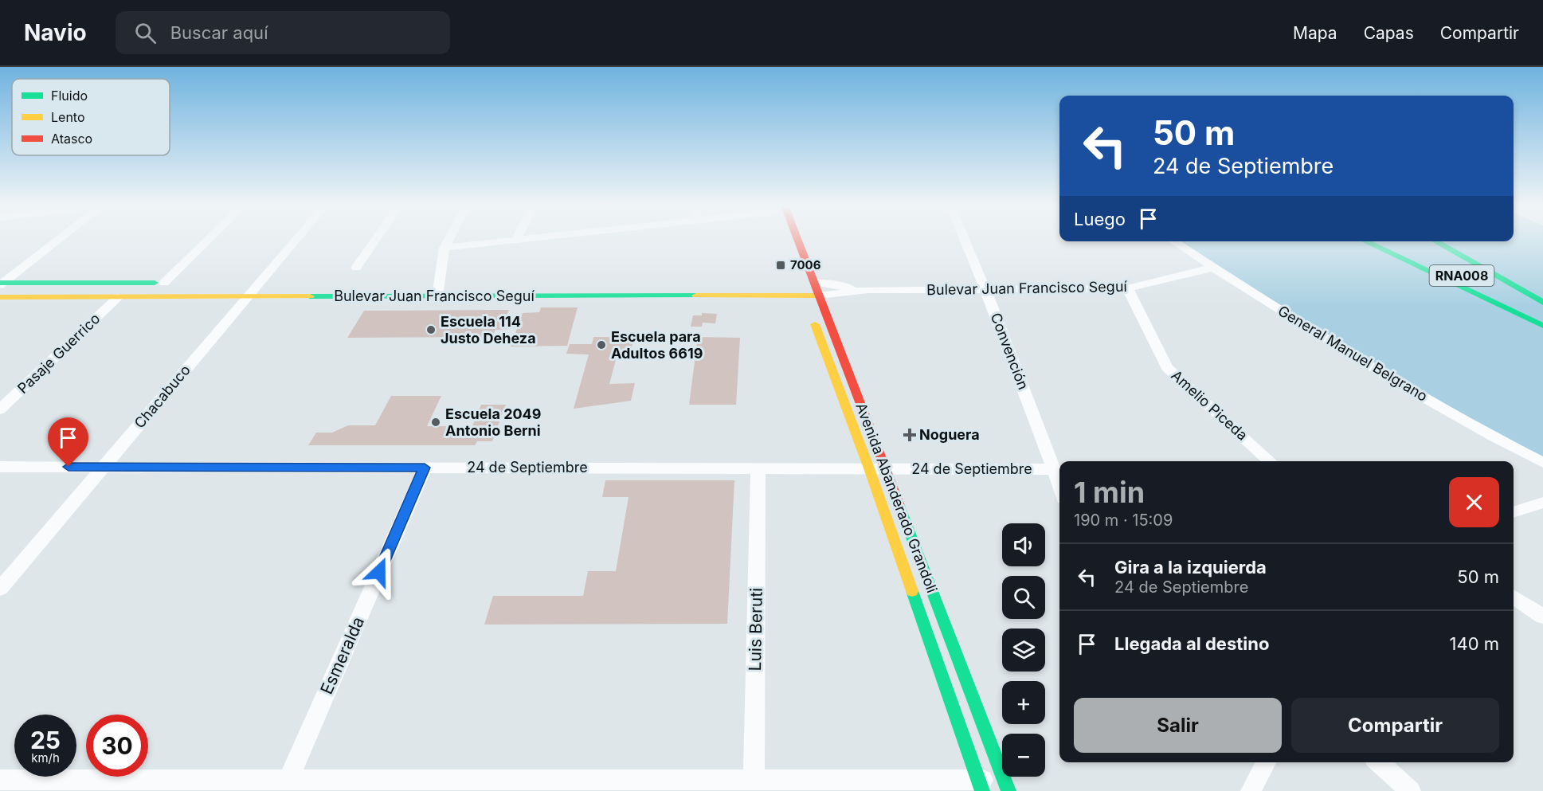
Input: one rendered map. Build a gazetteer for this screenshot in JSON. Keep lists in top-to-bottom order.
{
  "streets": {
    "main road": ["RNA008", "Bulevar Juan Francisco Seguí", "Avenida Abanderado Grandoli"],
    "street": [
      "Convención",
      "Pasaje Guerrico",
      "General Manuel Belgrano",
      "Chacabuco",
      "Amelio Piceda",
      "24 de Septiembre",
      "Luis Beruti",
      "Esmeralda"
    ]
  },
  "crossings": [
    ["Bulevar Juan Francisco Seguí", "Convención"],
    ["Bulevar Juan Francisco Seguí", "Pasaje Guerrico"],
    ["Bulevar Juan Francisco Seguí", "General Manuel Belgrano"],
    ["Bulevar Juan Francisco Seguí", "Chacabuco"],
    ["Bulevar Juan Francisco Seguí", "Amelio Piceda"],
    ["Bulevar Juan Francisco Seguí", "Avenida Abanderado Grandoli"],
    ["Convención", "24 de Septiembre"],
    ["Chacabuco", "24 de Septiembre"],
    ["24 de Septiembre", "Avenida Abanderado Grandoli"],
    ["24 de Septiembre", "Luis Beruti"],
    ["24 de Septiembre", "Esmeralda"]
  ],
  "places": {
    "transit": ["7006"],
    "other": ["Escuela 114 Justo Deheza", "Escuela para Adultos 6619", "Escuela 2049 Antonio Berni"],
    "health": ["Noguera"]
  },
  "legend": ["Fluido", "Lento", "Atasco"],
  "page": {
    "header": "Navio",
    "search": "Buscar aquí",
    "nav": ["Mapa", "Capas", "Compartir"],
    "turn": ["50 m", "24 de Septiembre"],
    "then": "Luego",
    "heading": ["1 min", "190 m · 15:09"],
    "map_buttons": ["+", "−"],
    "list": [
      {
        "name": "Gira a la izquierda",
        "note": "24 de Septiembre",
        "value": "50 m"
      },
      {
        "name": "Llegada al destino",
        "value": "140 m"
      }
    ],
    "buttons": ["Salir", "Compartir"],
    "speed": "25 km/h",
    "limit": "30"
  }
}
